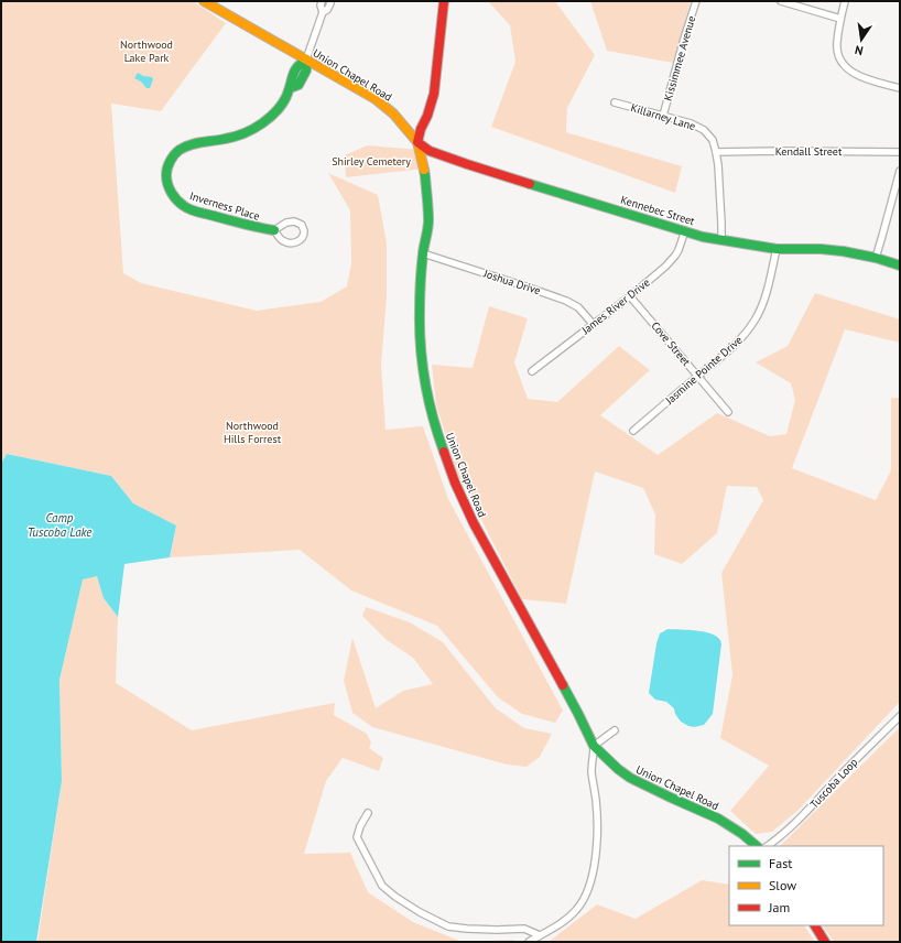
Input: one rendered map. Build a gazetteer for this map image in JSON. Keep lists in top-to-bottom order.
{
  "streets": {
    "street": [
      "Kissimmee Avenue",
      "Union Chapel Road",
      "Killarney Lane",
      "Kendall Street",
      "Inverness Place",
      "Kennebec Street",
      "Joshua Drive",
      "James River Drive",
      "Cove Street",
      "Jasmine Pointe Drive",
      "Tuscoba Loop"
    ]
  },
  "crossings": [
    ["Kissimmee Avenue", "Killarney Lane"],
    ["Union Chapel Road", "Inverness Place"],
    ["Union Chapel Road", "Kennebec Street"],
    ["Union Chapel Road", "Joshua Drive"],
    ["Killarney Lane", "Kendall Street"],
    ["Killarney Lane", "Kennebec Street"],
    ["Kennebec Street", "James River Drive"],
    ["Kennebec Street", "Jasmine Pointe Drive"],
    ["Joshua Drive", "James River Drive"],
    ["James River Drive", "Cove Street"],
    ["Cove Street", "Jasmine Pointe Drive"]
  ],
  "water": ["Camp Tuscoba Lake"],
  "parks": ["Northwood Lake Park", "Shirley Cemetery", "Northwood Hills Forrest"],
  "legend": ["Fast", "Slow", "Jam"],
  "north": "bottom"
}
